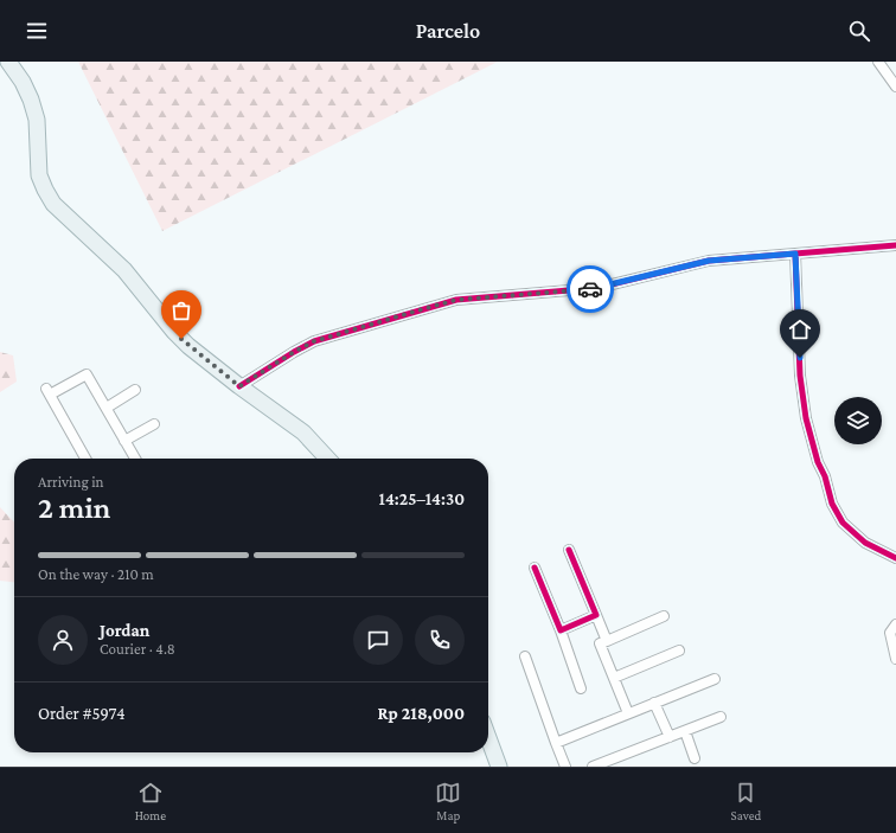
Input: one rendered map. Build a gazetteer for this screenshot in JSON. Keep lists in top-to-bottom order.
{
  "page": {
    "header": "Parcelo",
    "heading": ["2 min", "Arriving in", "14:25–14:30"],
    "panel": [
      "Jordan",
      "Courier · 4.8",
      "Order #5974",
      "Rp 218,000"
    ],
    "bar": "On the way · 210 m",
    "tabs": ["Home", "Map", "Saved"]
  }
}
